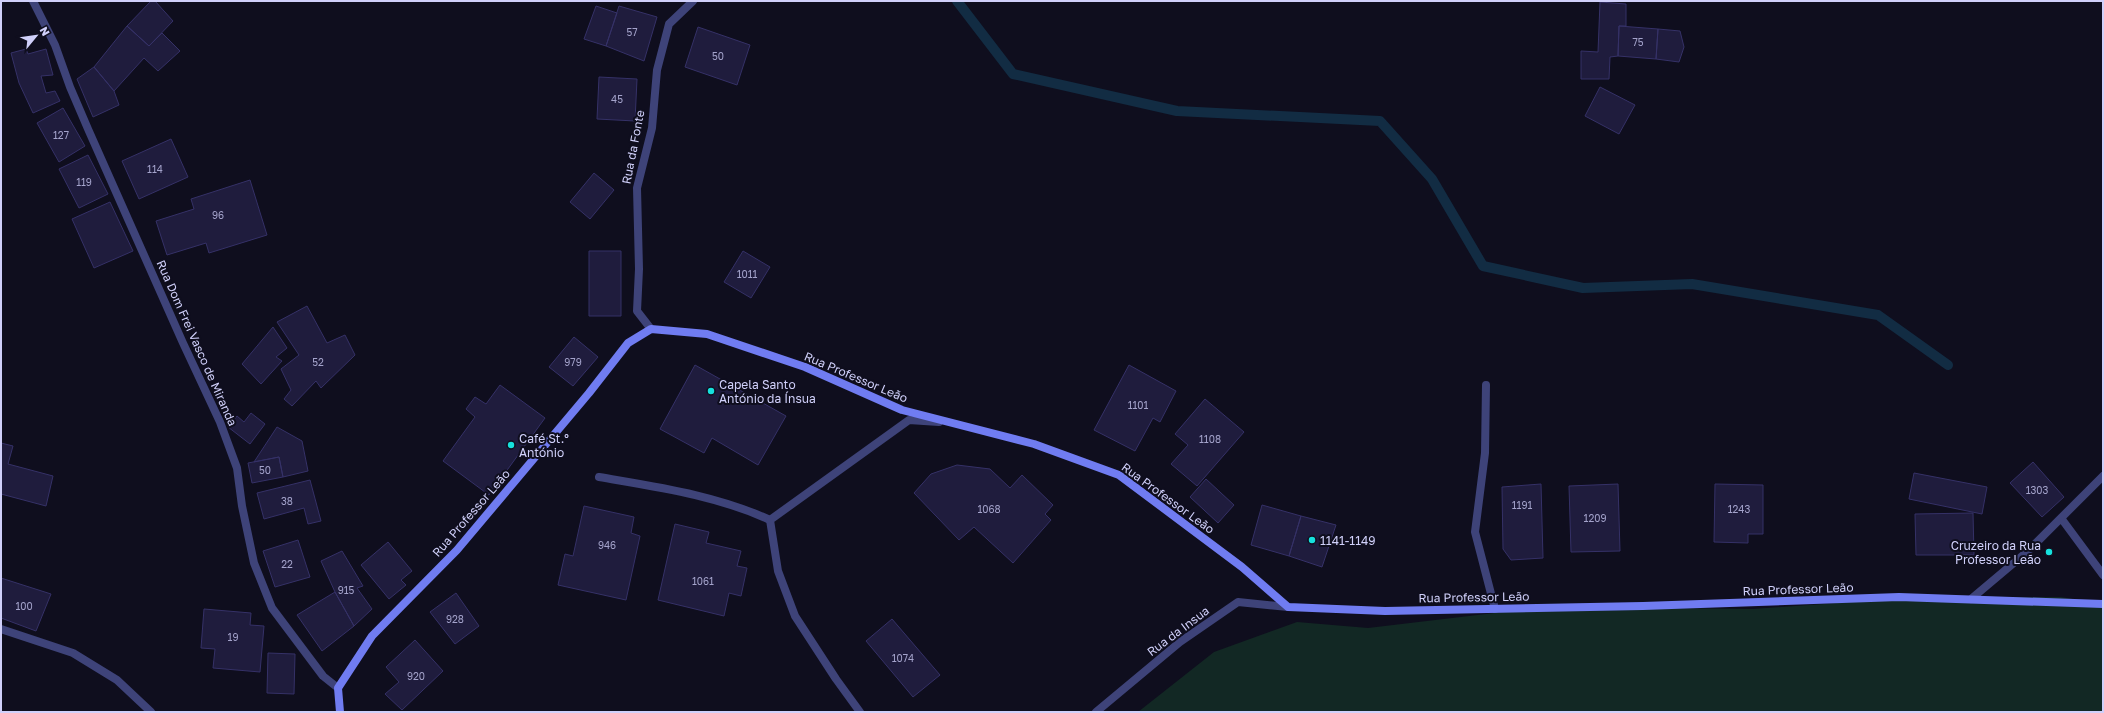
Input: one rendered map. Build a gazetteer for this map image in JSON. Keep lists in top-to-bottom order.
{
  "streets": {
    "street": [
      "Rua da Fonte",
      "Rua Dom Frei Vasco de Miranda",
      "Rua Professor Leão",
      "Rua da Insua"
    ]
  },
  "crossings": [
    ["Rua da Fonte", "Rua Professor Leão"],
    ["Rua Dom Frei Vasco de Miranda", "Rua Professor Leão"],
    ["Rua Professor Leão", "Rua da Insua"]
  ],
  "places": [
    "Capela Santo António da Ínsua",
    "Café St.º António",
    "1141-1149",
    "Cruzeiro da Rua Professor Leão"
  ],
  "house_numbers": [
    "57",
    "75",
    "50",
    "45",
    "127",
    "114",
    "119",
    "96",
    "1011",
    "52",
    "979",
    "1101",
    "1108",
    "50",
    "1303",
    "38",
    "1191",
    "1068",
    "1243",
    "1209",
    "946",
    "22",
    "1061",
    "915",
    "100",
    "928",
    "19",
    "1074",
    "920"
  ],
  "north": "top right"
}
